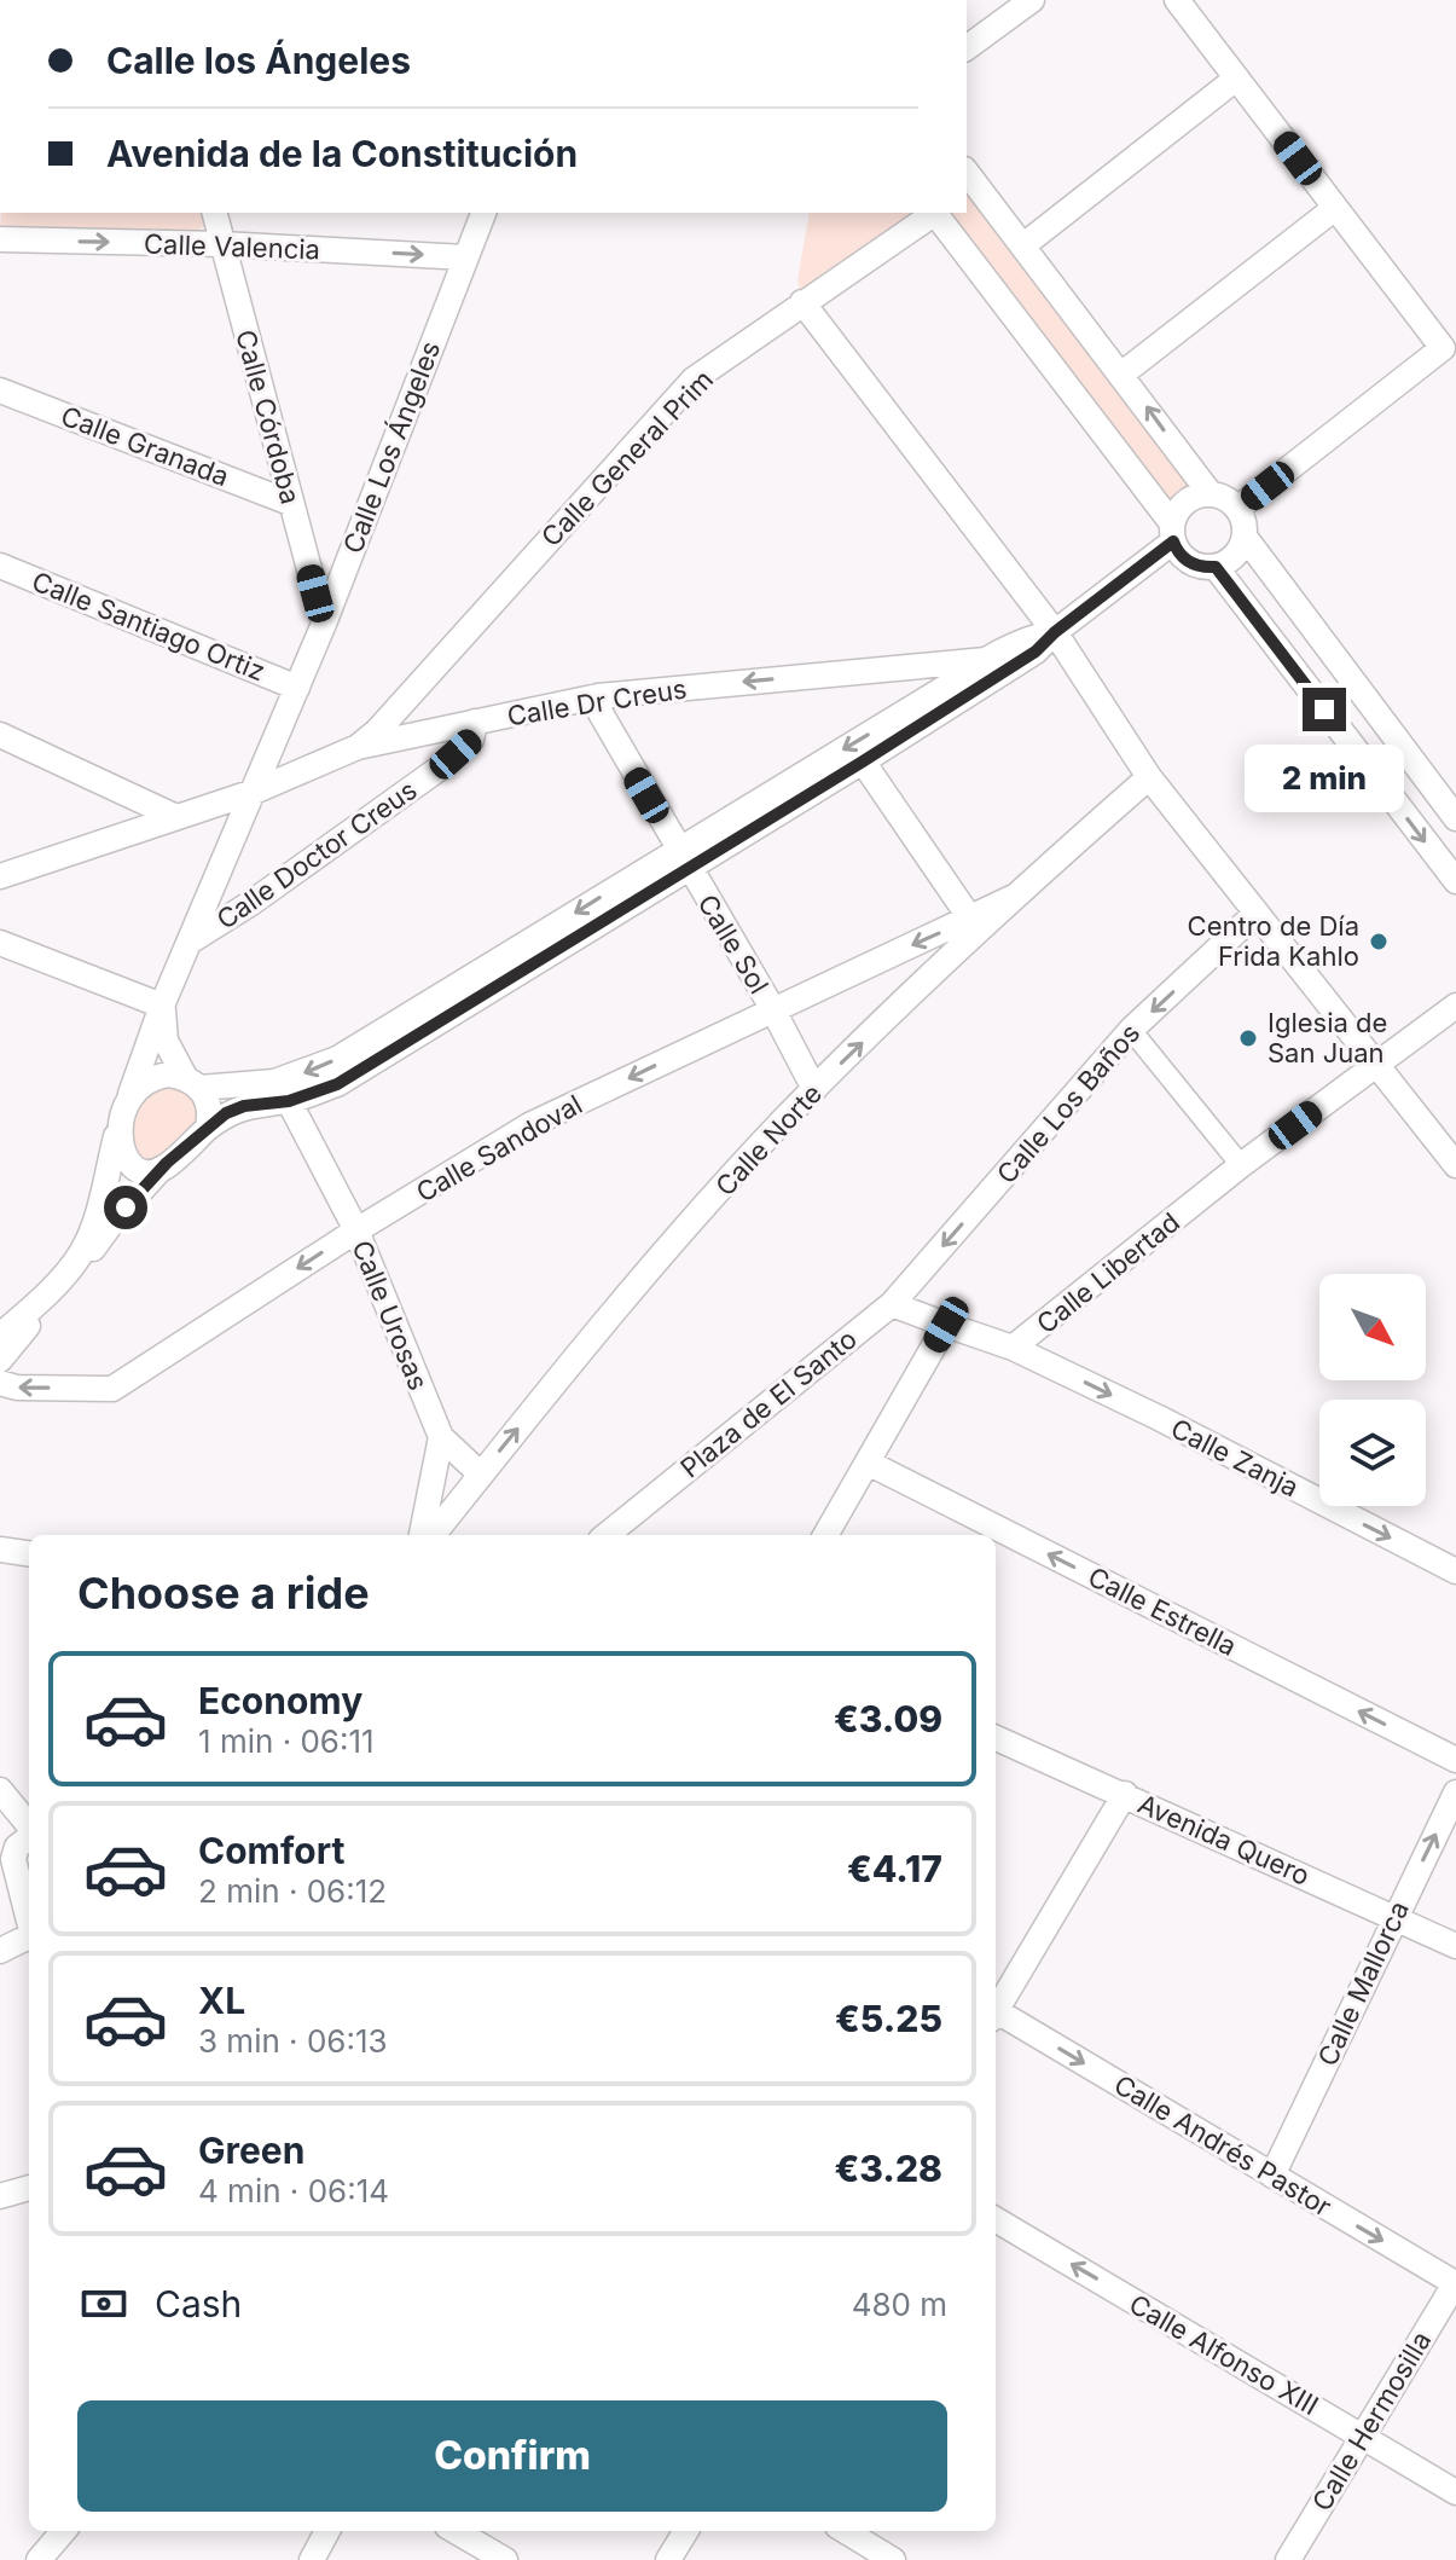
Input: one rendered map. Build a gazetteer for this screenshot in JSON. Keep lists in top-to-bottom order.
{
  "streets": {
    "street": [
      "Calle Valencia",
      "Calle Córdoba",
      "Calle Granada",
      "Calle Los Ángeles",
      "Calle General Prim",
      "Calle Santiago Ortiz",
      "Calle Dr Creus",
      "Calle Doctor Creus",
      "Calle Sol",
      "Calle Los Baños",
      "Calle Norte",
      "Calle Sandoval",
      "Calle Libertad",
      "Calle Urosas",
      "Plaza de El Santo",
      "Calle Zanja",
      "Calle Estrella",
      "Avenida Quero",
      "Calle Mallorca",
      "Calle Andrés Pastor",
      "Calle Alfonso XIII",
      "Calle Hermosilla"
    ]
  },
  "crossings": [
    ["Calle Valencia", "Calle Córdoba"],
    ["Calle Valencia", "Calle Los Ángeles"],
    ["Calle Córdoba", "Calle Granada"],
    ["Calle Córdoba", "Calle Los Ángeles"],
    ["Calle Los Ángeles", "Calle Santiago Ortiz"],
    ["Calle Los Ángeles", "Calle Dr Creus"],
    ["Calle Los Ángeles", "Calle Doctor Creus"],
    ["Calle General Prim", "Calle Dr Creus"],
    ["Calle Dr Creus", "Calle Doctor Creus"],
    ["Calle Dr Creus", "Calle Sol"],
    ["Calle Sol", "Calle Norte"],
    ["Calle Sol", "Calle Sandoval"],
    ["Calle Los Baños", "Plaza de El Santo"],
    ["Calle Norte", "Calle Sandoval"],
    ["Calle Sandoval", "Calle Urosas"],
    ["Calle Libertad", "Calle Zanja"],
    ["Avenida Quero", "Calle Mallorca"],
    ["Calle Mallorca", "Calle Andrés Pastor"],
    ["Calle Andrés Pastor", "Calle Hermosilla"],
    ["Calle Alfonso XIII", "Calle Hermosilla"]
  ],
  "one_way": [
    "Calle Valencia",
    "Calle Los Baños",
    "Calle Norte",
    "Calle Zanja",
    "Calle Estrella",
    "Calle Andrés Pastor",
    "Calle Alfonso XIII"
  ],
  "places": ["Centro de Día Frida Kahlo", "Iglesia de San Juan"],
  "north": "bottom right",
  "page": {
    "banner": ["Calle los Ángeles", "Avenida de la Constitución"],
    "bubble": "2 min",
    "heading": "Choose a ride",
    "list": [
      {
        "name": "Economy",
        "note": "1 min · 06:11",
        "value": "€3.09"
      },
      {
        "name": "Comfort",
        "note": "2 min · 06:12",
        "value": "€4.17"
      },
      {
        "name": "XL",
        "note": "3 min · 06:13",
        "value": "€5.25"
      },
      {
        "name": "Green",
        "note": "4 min · 06:14",
        "value": "€3.28"
      }
    ],
    "pay": ["Cash", "480 m"],
    "buttons": "Confirm"
  }
}
